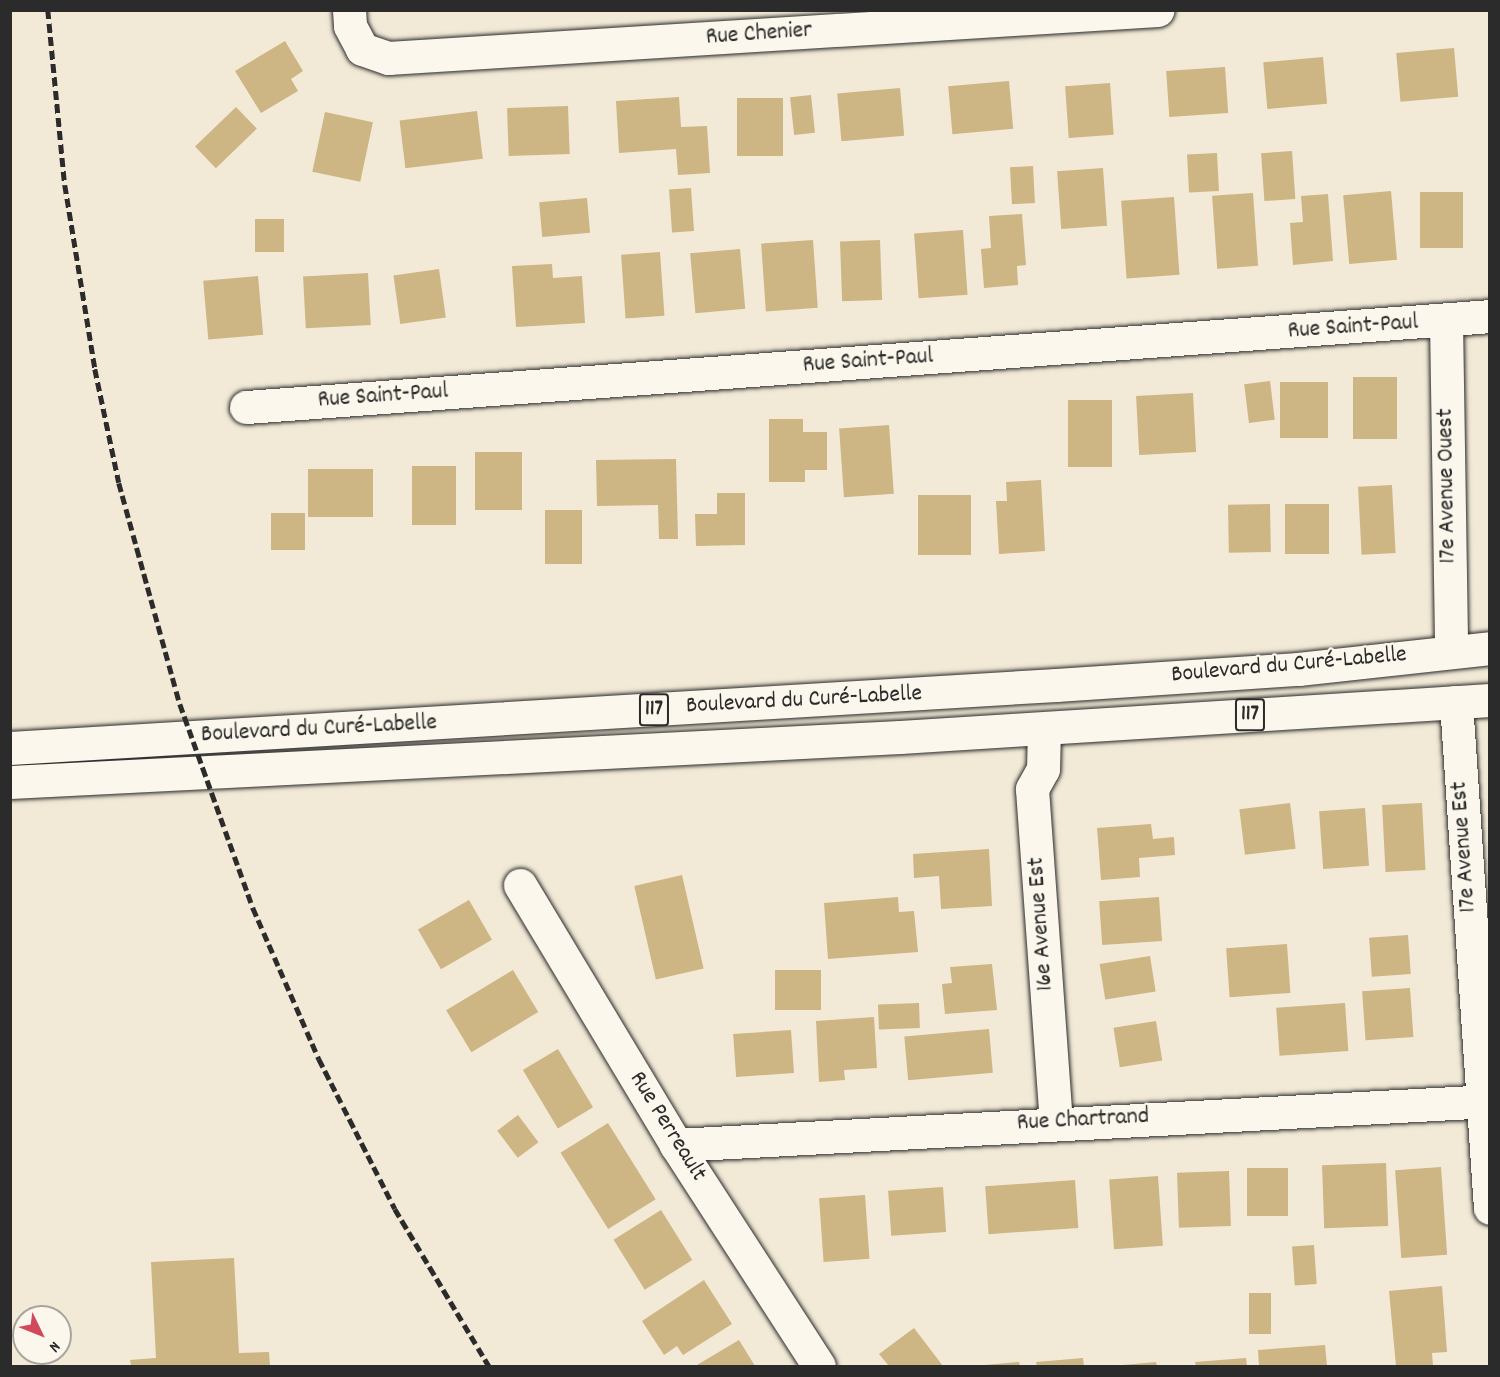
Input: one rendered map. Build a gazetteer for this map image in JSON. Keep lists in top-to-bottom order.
{
  "streets": {
    "street": [
      "Rue Chenier",
      "Rue Saint-Paul",
      "17e Avenue Ouest",
      "Boulevard du Curé-Labelle",
      "117",
      "17e Avenue Est",
      "16e Avenue Est",
      "Rue Chartrand",
      "Rue Perreault"
    ]
  },
  "crossings": [
    ["Rue Saint-Paul", "17e Avenue Ouest"],
    ["17e Avenue Ouest", "Boulevard du Curé-Labelle"],
    ["Boulevard du Curé-Labelle", "17e Avenue Est"],
    ["Boulevard du Curé-Labelle", "16e Avenue Est"],
    ["17e Avenue Est", "Rue Chartrand"],
    ["16e Avenue Est", "Rue Chartrand"],
    ["Rue Chartrand", "Rue Perreault"]
  ],
  "north": "bottom right"
}
